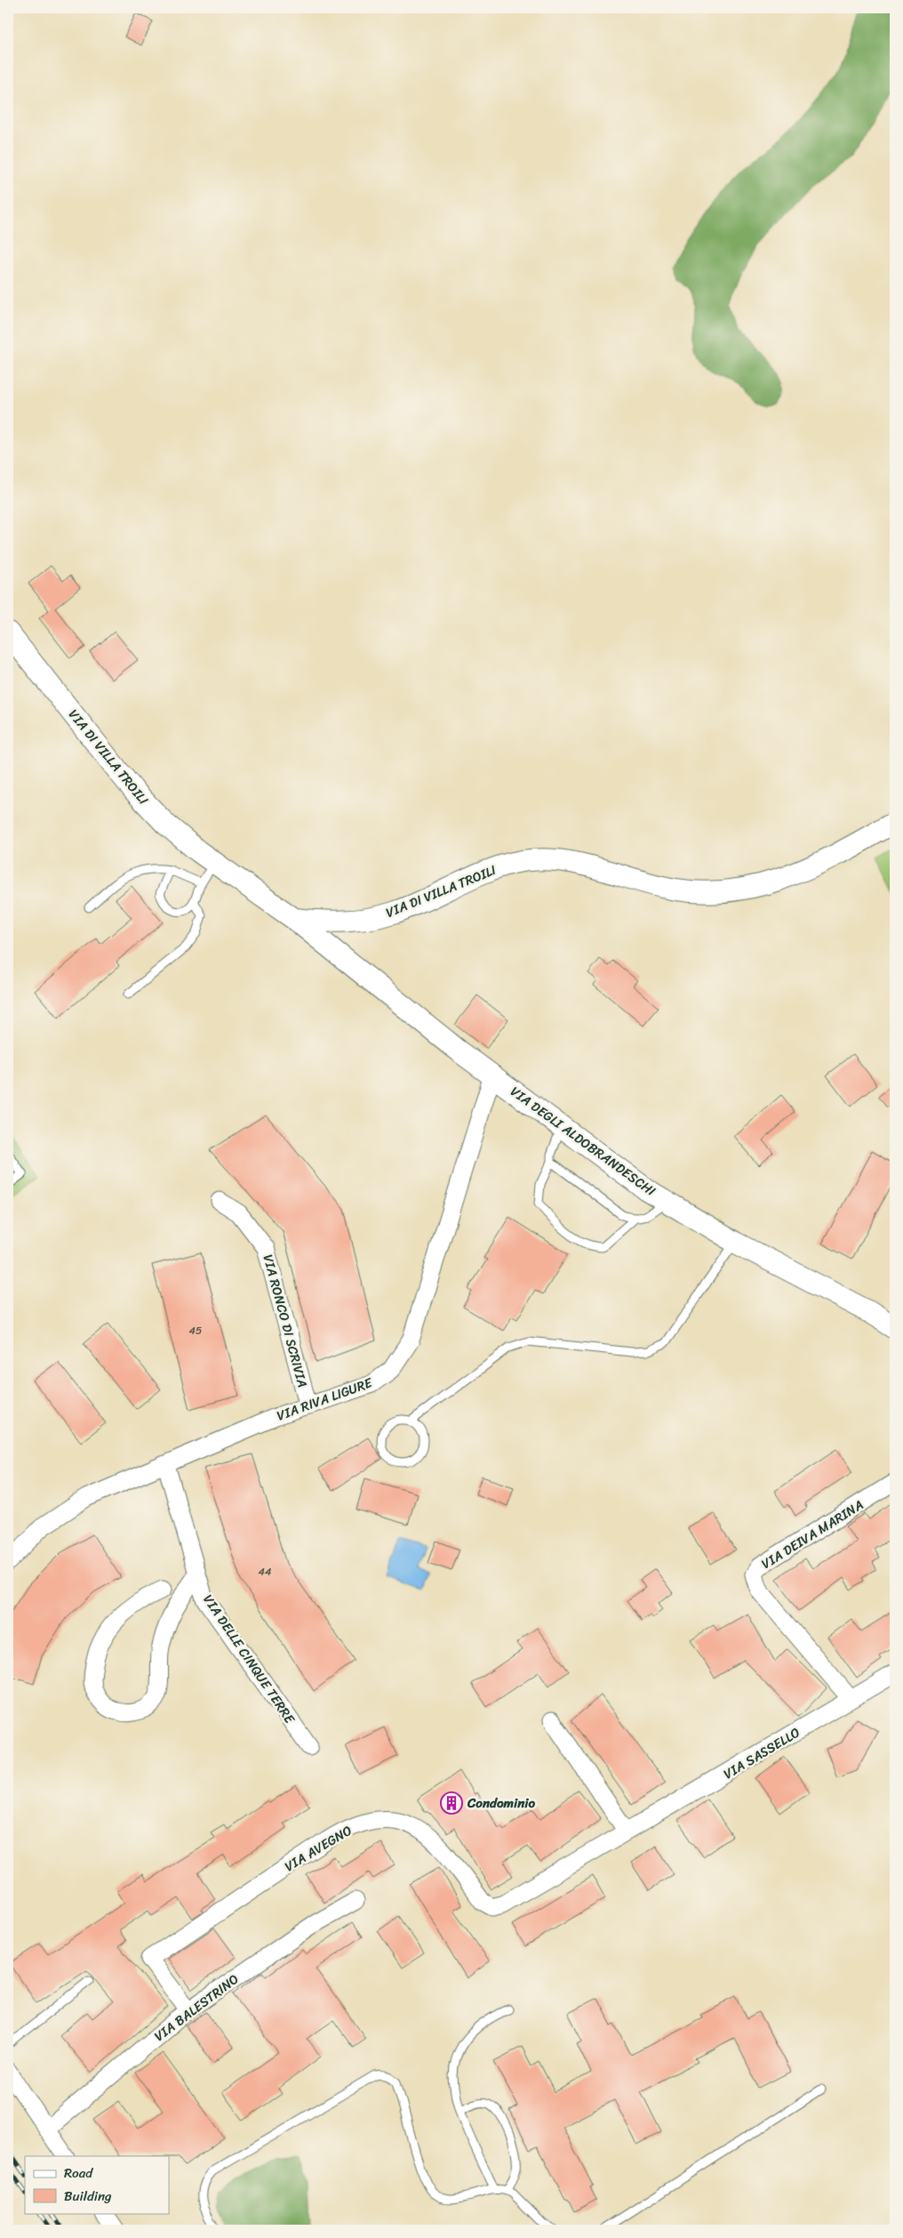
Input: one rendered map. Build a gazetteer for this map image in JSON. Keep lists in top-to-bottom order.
{
  "streets": {
    "street": [
      "VIA DI VILLA TROILI",
      "VIA DEGLI ALDOBRANDESCHI",
      "VIA RONCO DI SCRIVIA",
      "VIA RIVA LIGURE",
      "VIA DEIVA MARINA",
      "VIA DELLE CINQUE TERRE",
      "VIA SASSELLO",
      "VIA AVEGNO",
      "VIA BALESTRINO"
    ]
  },
  "crossings": [
    ["VIA DI VILLA TROILI", "VIA DEGLI ALDOBRANDESCHI"],
    ["VIA DEGLI ALDOBRANDESCHI", "VIA RIVA LIGURE"],
    ["VIA RONCO DI SCRIVIA", "VIA RIVA LIGURE"],
    ["VIA RIVA LIGURE", "VIA DELLE CINQUE TERRE"],
    ["VIA DEIVA MARINA", "VIA SASSELLO"],
    ["VIA SASSELLO", "VIA AVEGNO"],
    ["VIA AVEGNO", "VIA BALESTRINO"]
  ],
  "places": {
    "building": ["Condominio"]
  },
  "house_numbers": ["45", "44"],
  "legend": ["Road", "Building"]
}
